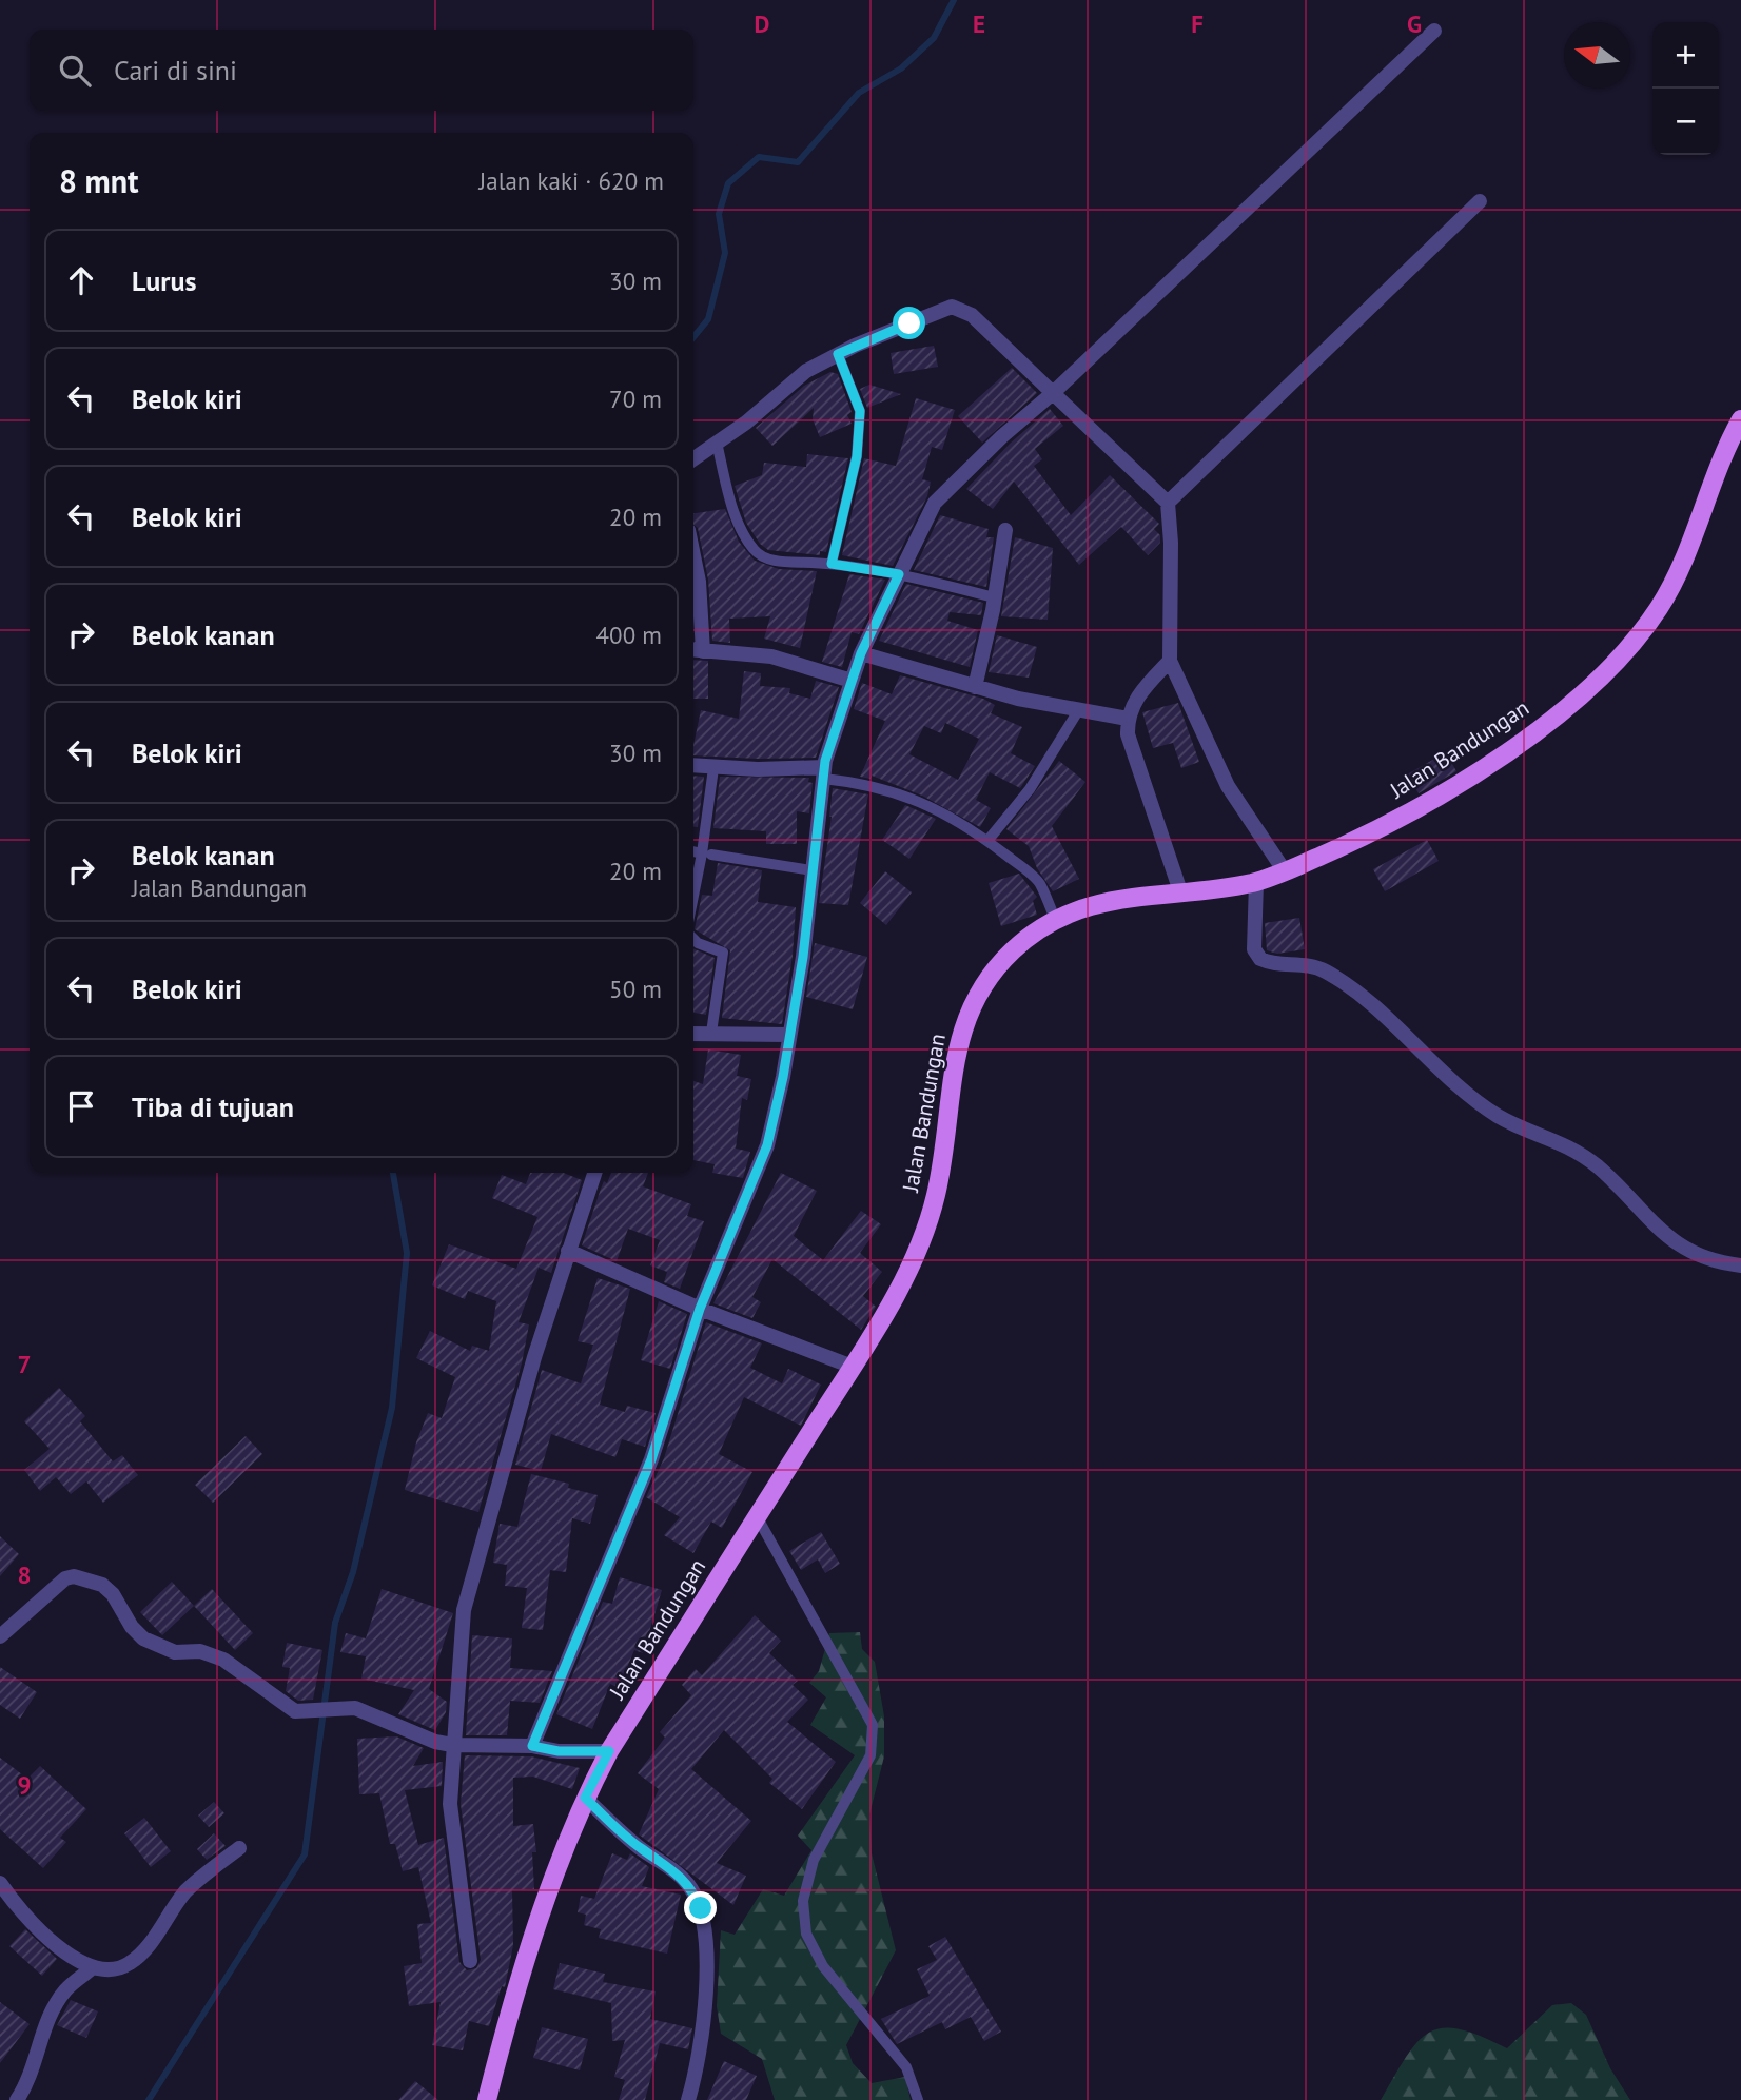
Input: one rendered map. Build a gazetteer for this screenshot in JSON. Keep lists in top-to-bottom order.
{
  "streets": {
    "main road": ["Jalan Bandungan"]
  },
  "north": "left",
  "page": {
    "map_buttons": ["+", "−"],
    "search": "Cari di sini",
    "heading": ["8 mnt", "Jalan kaki · 620 m"],
    "list": [
      ["Lurus", "30 m"],
      ["Belok kiri", "70 m"],
      ["Belok kiri", "20 m"],
      ["Belok kanan", "400 m"],
      ["Belok kiri", "30 m"],
      ["Belok kanan", "Jalan Bandungan", "20 m"],
      ["Belok kiri", "50 m"],
      "Tiba di tujuan"
    ]
  },
  "grid": {
    "columns": [
      "D",
      "E",
      "F",
      "G"
    ],
    "rows": ["7", "8", "9"]
  }
}
